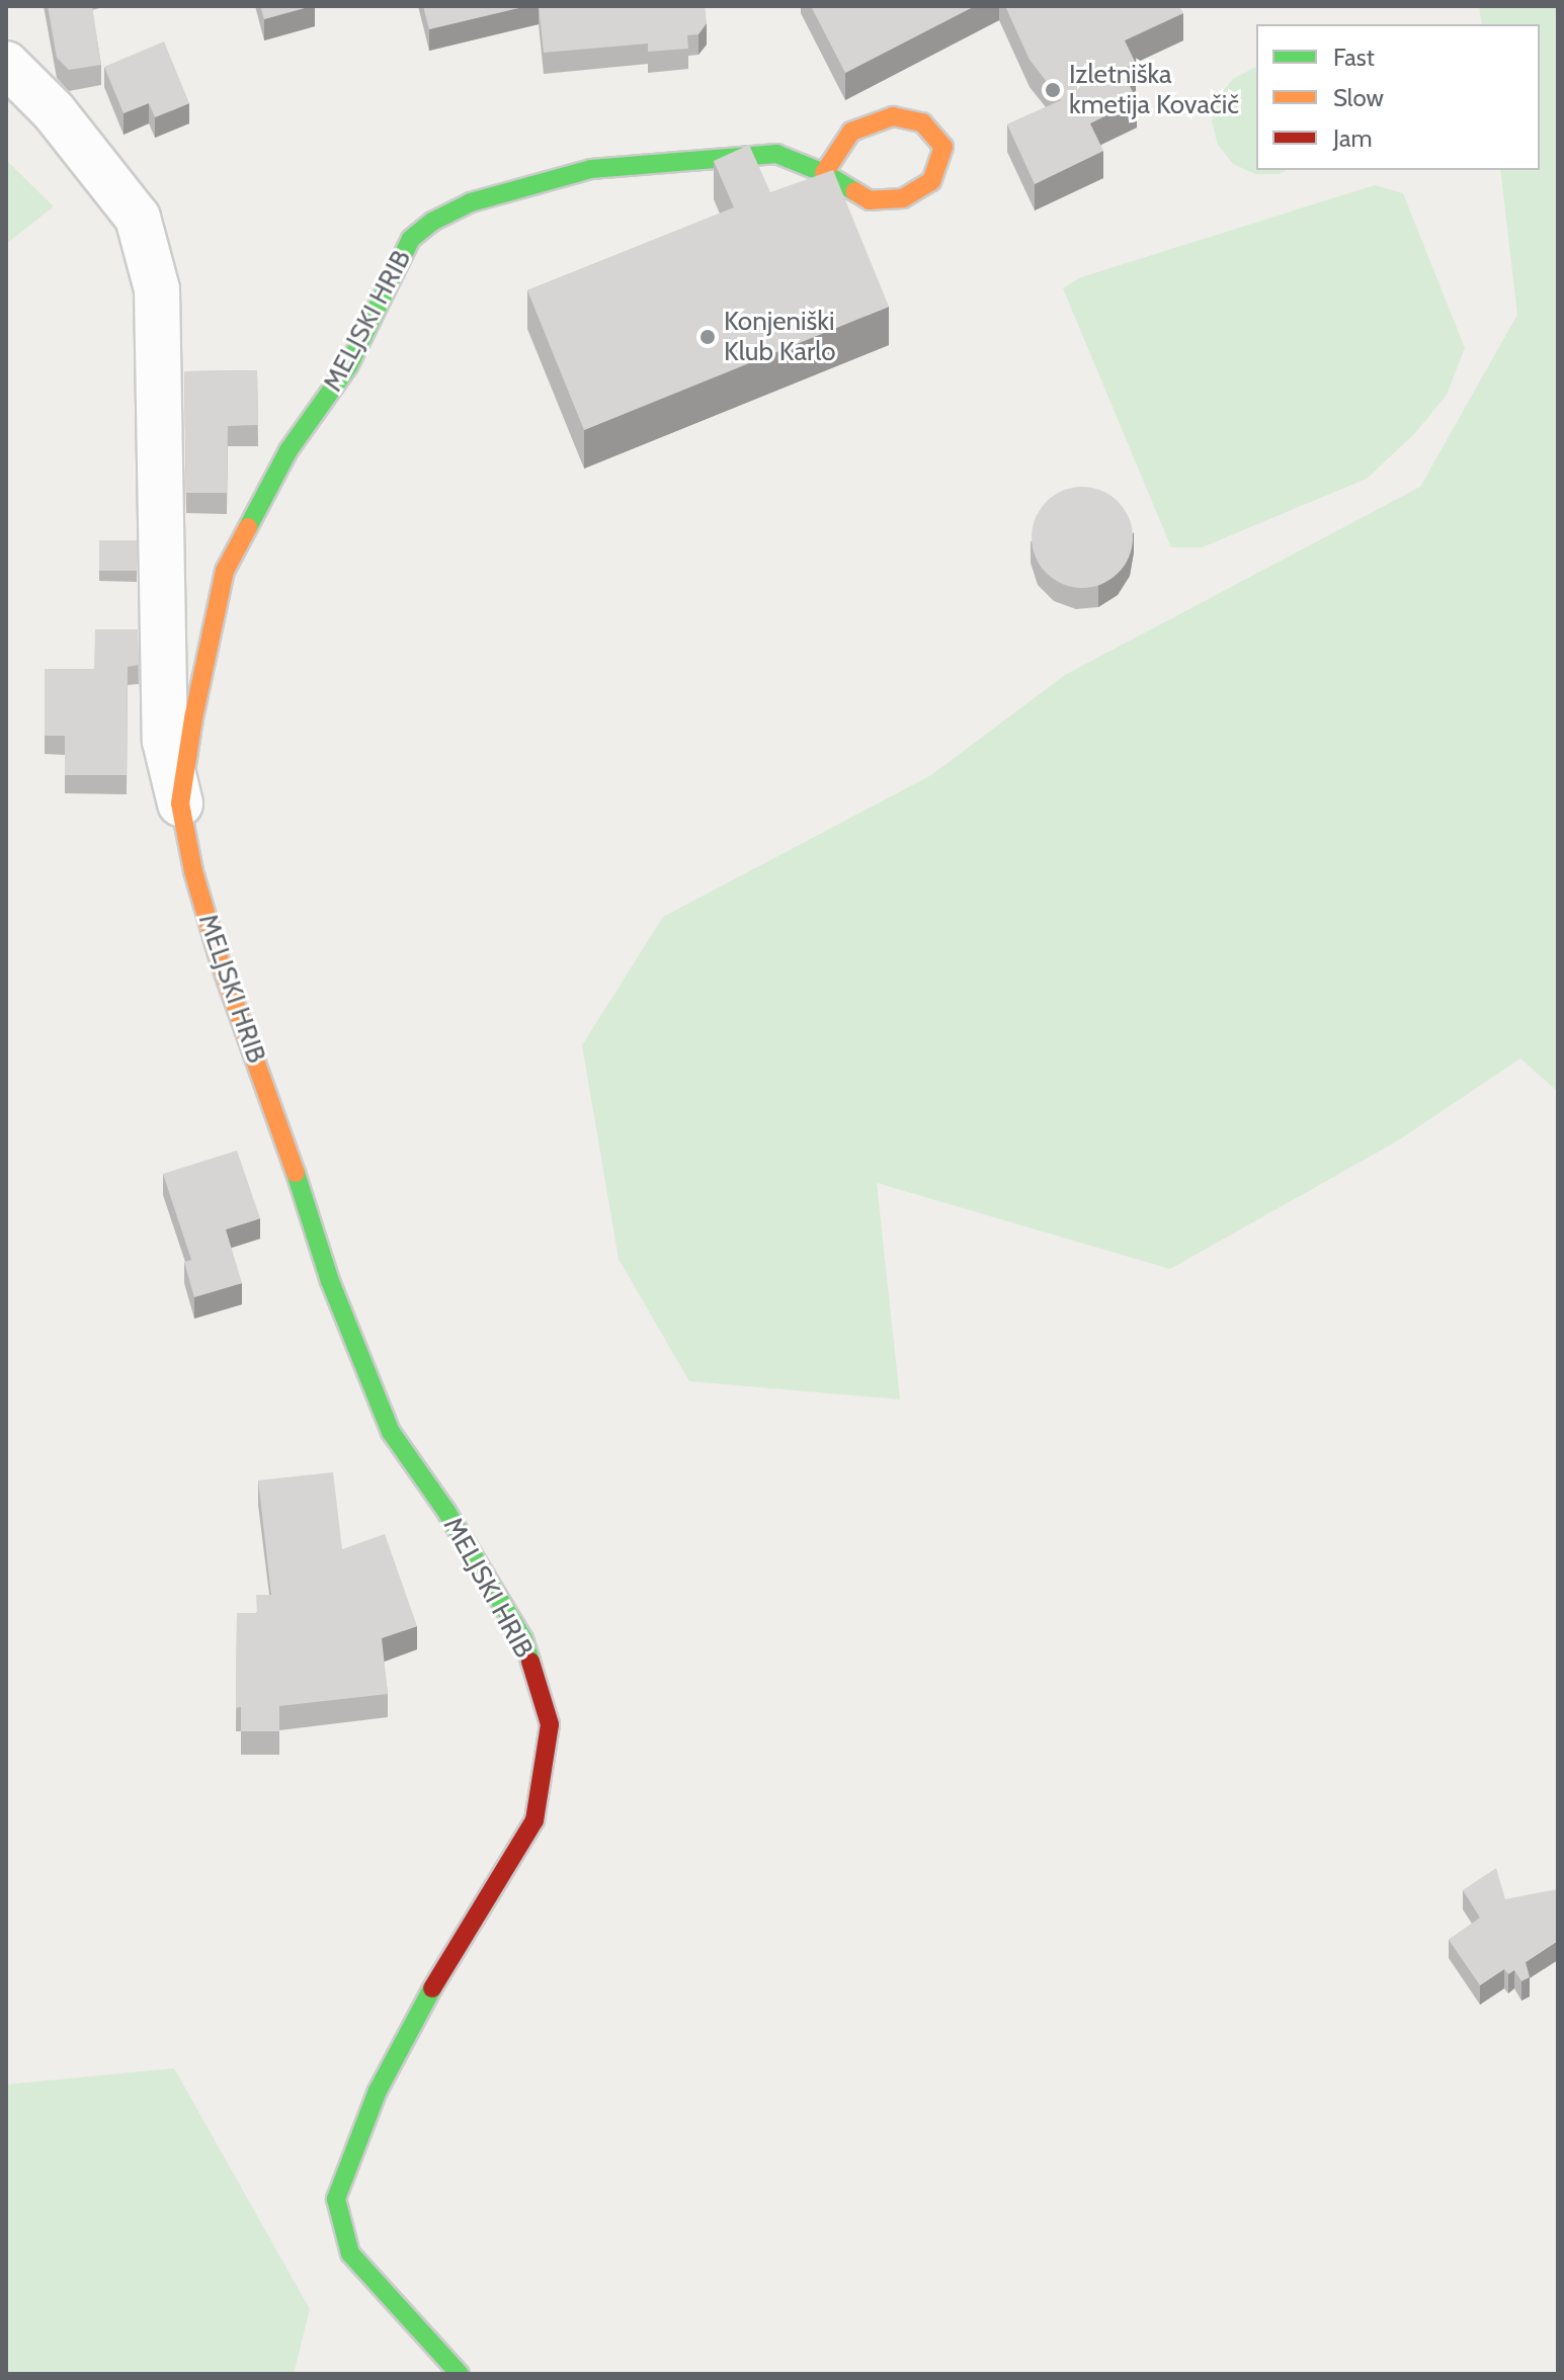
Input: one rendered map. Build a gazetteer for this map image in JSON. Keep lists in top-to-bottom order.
{
  "streets": {
    "street": ["MELJSKI HRIB"]
  },
  "places": ["Izletniška kmetija Kovačič", "Konjeniški Klub Karlo"],
  "legend": ["Fast", "Slow", "Jam"]
}
